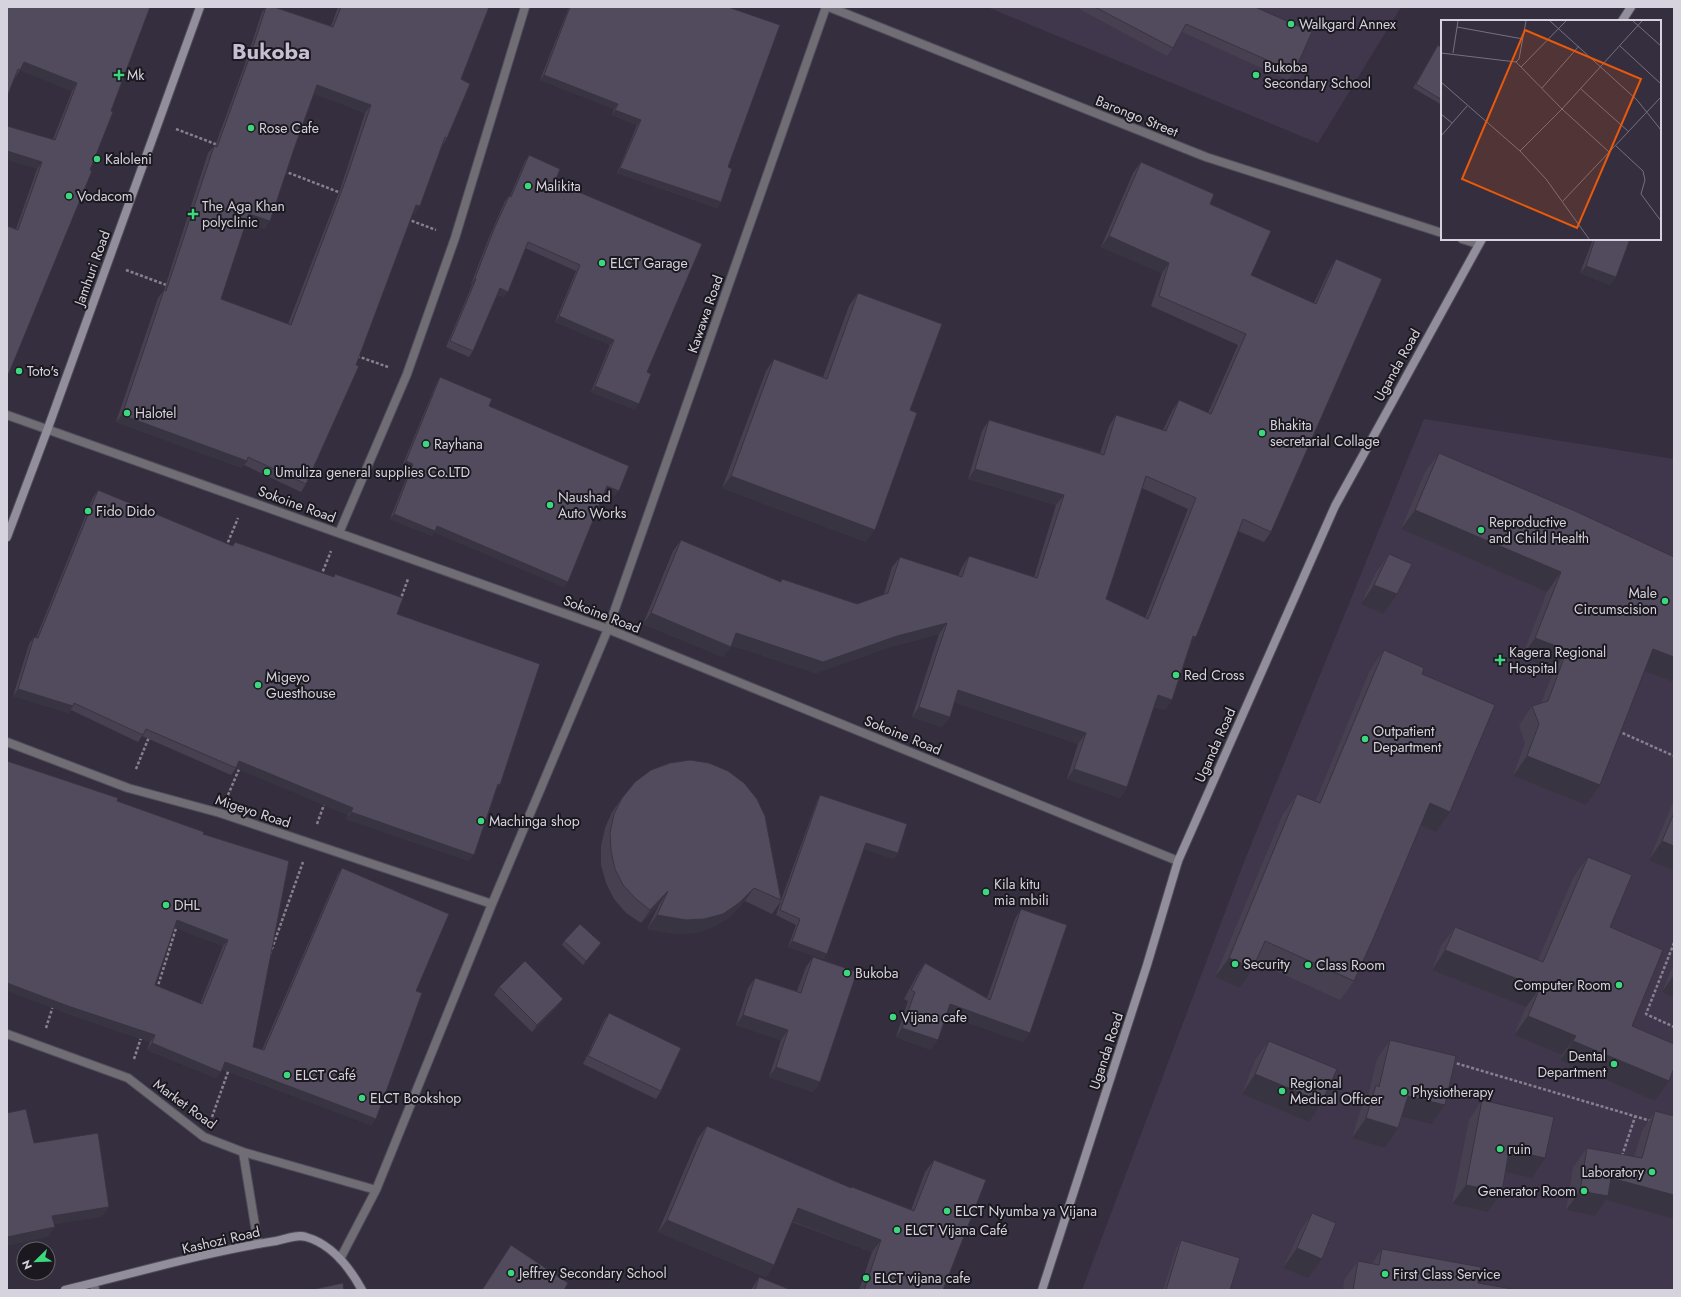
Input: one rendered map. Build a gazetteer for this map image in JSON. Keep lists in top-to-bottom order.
{
  "streets": {
    "main road": ["Jamhuri Road", "Uganda Road", "Kashozi Road"],
    "street": [
      "Barongo Street",
      "Kawawa Road",
      "Sokoine Road",
      "Migeyo Road",
      "Market Road"
    ]
  },
  "crossings": [
    ["Barongo Street", "Kawawa Road"],
    ["Jamhuri Road", "Sokoine Road"],
    ["Kawawa Road", "Sokoine Road"],
    ["Kawawa Road", "Migeyo Road"],
    ["Kawawa Road", "Market Road"],
    ["Kawawa Road", "Kashozi Road"],
    ["Uganda Road", "Sokoine Road"]
  ],
  "districts": ["Bukoba"],
  "places": {
    "other": [
      "Walkgard Annex",
      "Bukoba Secondary School",
      "Rose Cafe",
      "Kaloleni",
      "Malikita",
      "Vodacom",
      "ELCT Garage",
      "Toto's",
      "Halotel",
      "Bhakita secretarial Collage",
      "Rayhana",
      "Umuliza general supplies Co.LTD",
      "Naushad Auto Works",
      "Fido Dido",
      "Reproductive and Child Health",
      "Male Circumscision",
      "Red Cross",
      "Migeyo Guesthouse",
      "Outpatient Department",
      "Machinga shop",
      "Kila kitu mia mbili",
      "DHL",
      "Security",
      "Class Room",
      "Bukoba",
      "Computer Room",
      "Vijana cafe",
      "Dental Department",
      "ELCT Café",
      "Regional Medical Officer",
      "Physiotherapy",
      "ELCT Bookshop",
      "ruin",
      "Laboratory",
      "Generator Room",
      "ELCT Nyumba ya Vijana",
      "ELCT Vijana Café",
      "Jeffrey Secondary School",
      "First Class Service",
      "ELCT vijana cafe"
    ],
    "health": ["Mk", "The Aga Khan polyclinic", "Kagera Regional Hospital"]
  },
  "north": "bottom left"
}
